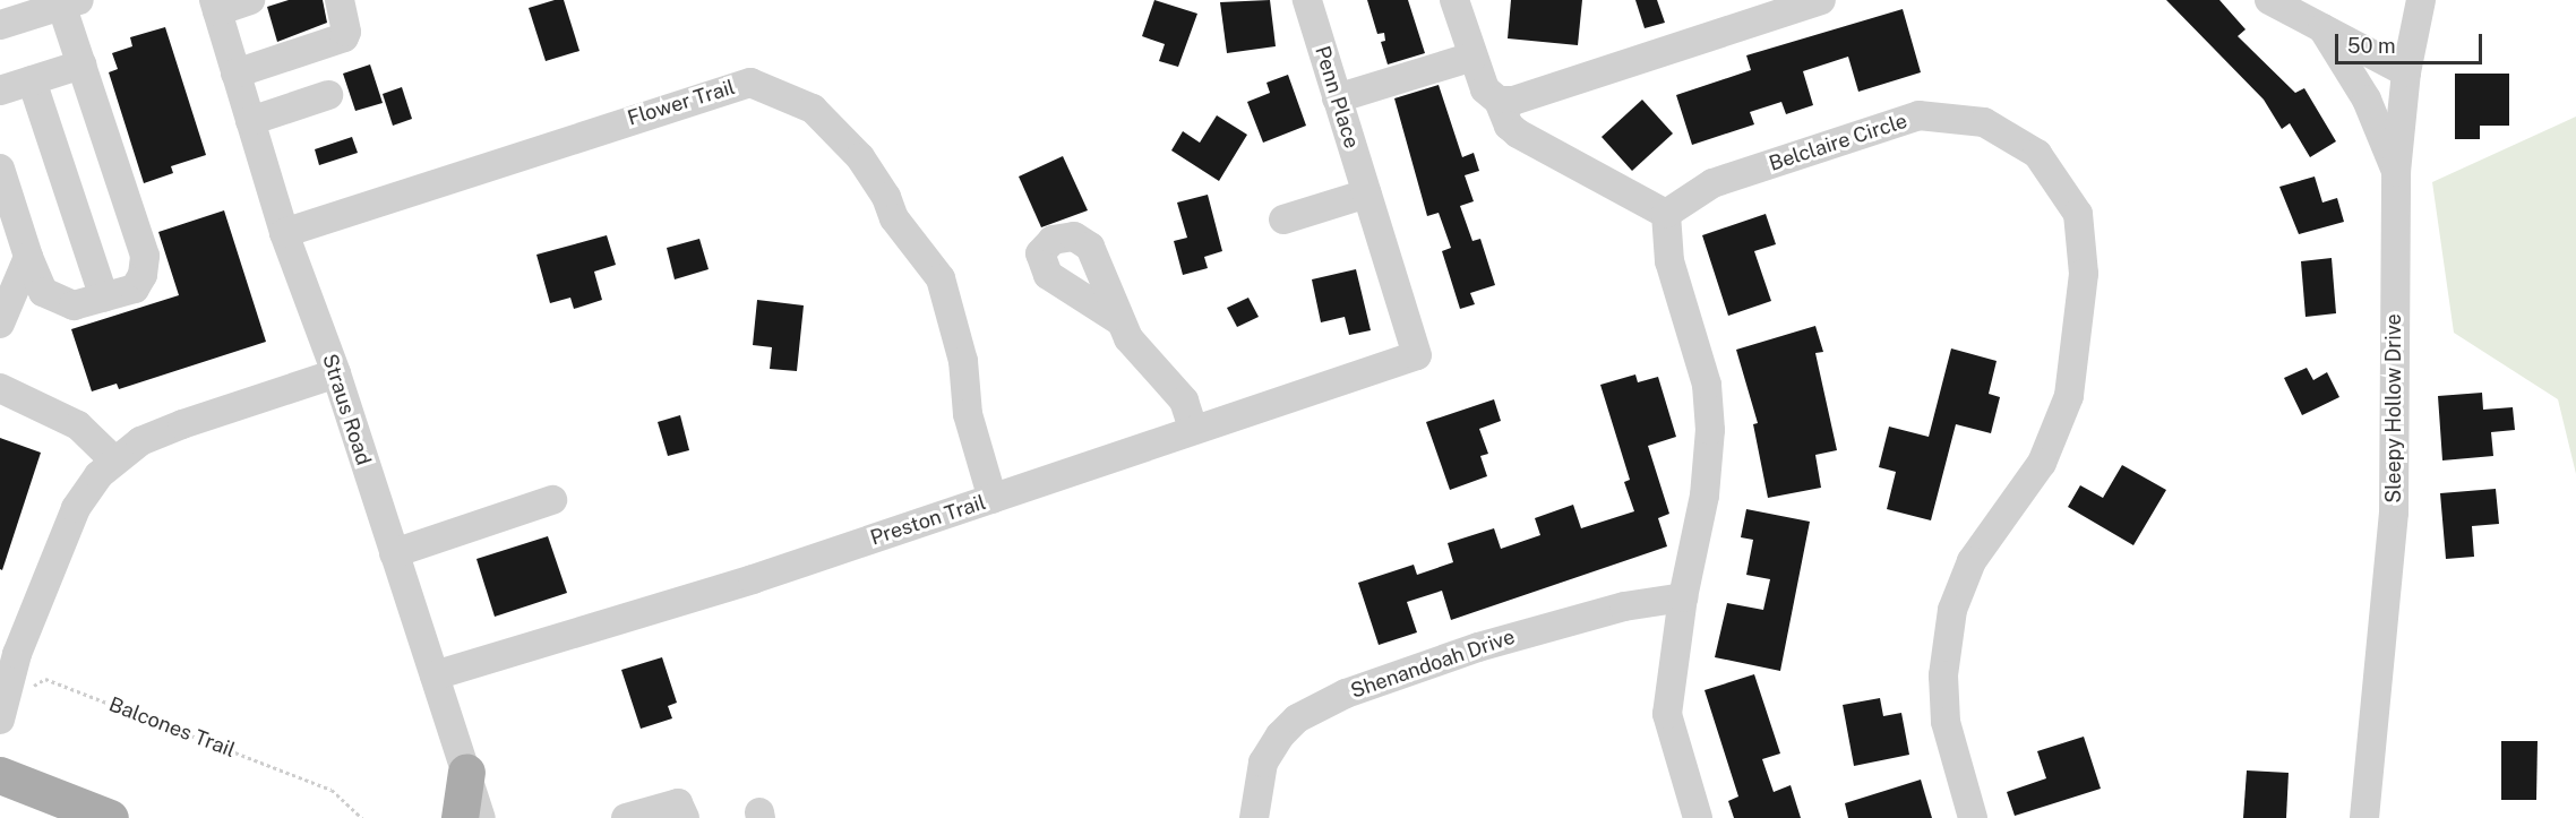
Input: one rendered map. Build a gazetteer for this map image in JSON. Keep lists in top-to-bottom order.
{
  "streets": {
    "street": [
      "Penn Place",
      "Flower Trail",
      "Belclaire Circle",
      "Sleepy Hollow Drive",
      "Straus Road",
      "Preston Trail",
      "Shenandoah Drive"
    ],
    "path": ["Balcones Trail"]
  },
  "crossings": [
    ["Penn Place", "Preston Trail"],
    ["Flower Trail", "Straus Road"],
    ["Flower Trail", "Preston Trail"],
    ["Straus Road", "Preston Trail"]
  ],
  "scale_bar": "50 m"
}
